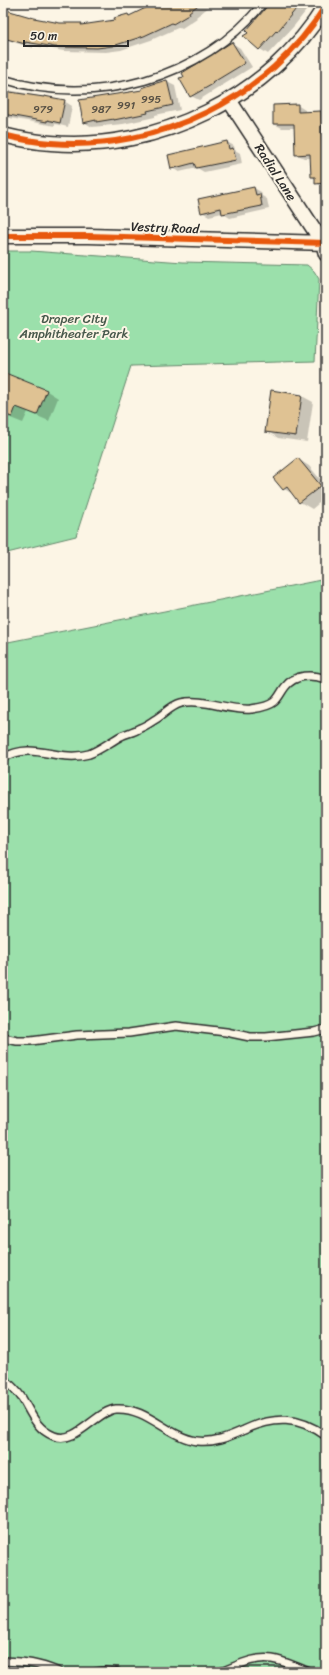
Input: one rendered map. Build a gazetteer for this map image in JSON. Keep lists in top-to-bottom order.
{
  "streets": {
    "street": ["Radial Lane", "Vestry Road"]
  },
  "crossings": [
    ["Radial Lane", "Vestry Road"]
  ],
  "parks": ["Draper City Amphitheater Park"],
  "house_numbers": [
    "995",
    "991",
    "979",
    "987"
  ],
  "scale_bar": "50 m"
}
